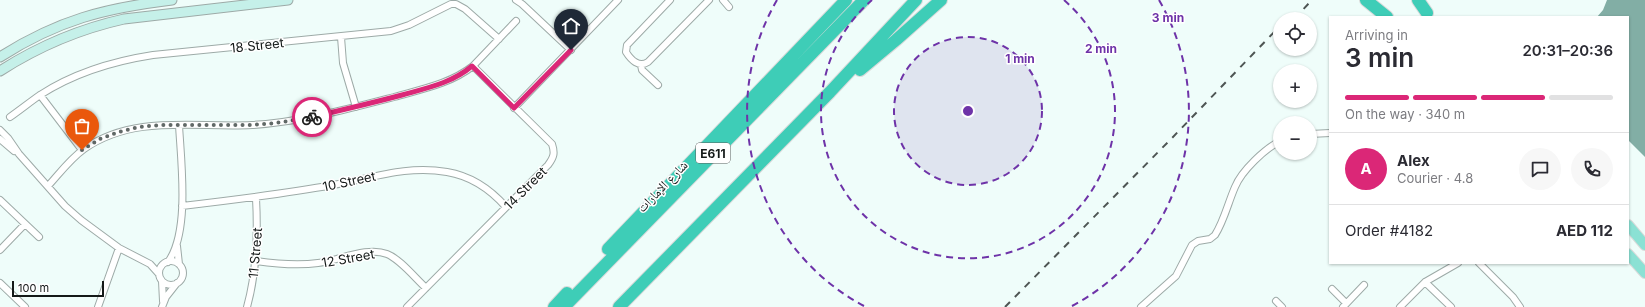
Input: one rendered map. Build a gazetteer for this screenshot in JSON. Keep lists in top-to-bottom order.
{
  "streets": {
    "highway": ["E611", "شارع الإمارات"],
    "street": [
      "18 Street",
      "10 Street",
      "14 Street",
      "11 Street",
      "12 Street"
    ]
  },
  "crossings": [
    ["10 Street", "14 Street"],
    ["10 Street", "11 Street"],
    ["14 Street", "12 Street"],
    ["11 Street", "12 Street"]
  ],
  "scale_bar": "100 m",
  "page": {
    "map_buttons": ["+", "−"],
    "heading": ["3 min", "Arriving in", "20:31–20:36"],
    "panel": [
      "Alex",
      "Courier · 4.8",
      "Order #4182",
      "AED 112"
    ],
    "bar": "On the way · 340 m",
    "round": "A",
    "scale": "100 m"
  },
  "rings": ["3 min", "2 min", "1 min"]
}
